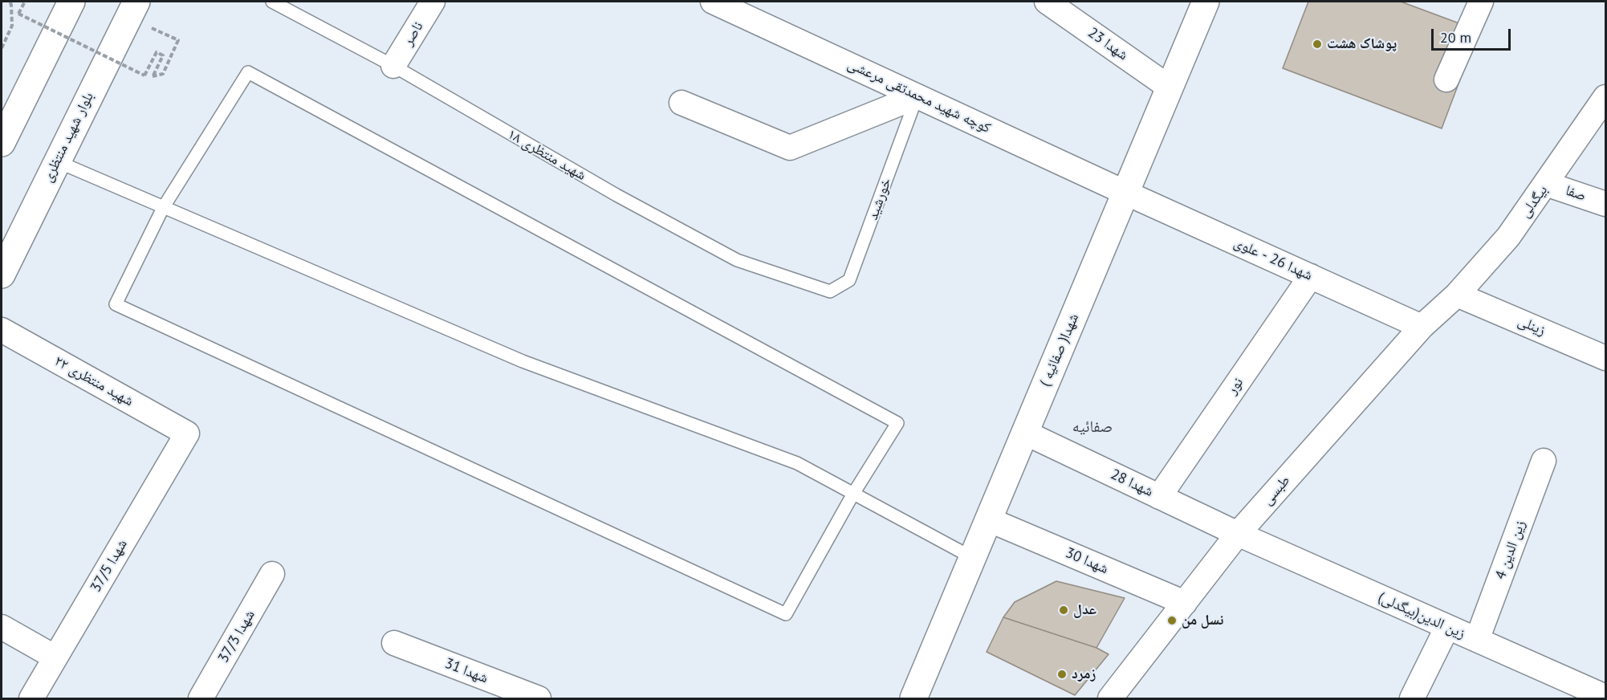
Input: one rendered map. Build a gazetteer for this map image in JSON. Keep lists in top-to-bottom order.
{
  "streets": {
    "main road": ["بلوار شهید منتظری", "شهدا( صفائیه )"],
    "street": [
      "ناصر",
      "شهدا 23",
      "کوچه شهید محمدتقی مرعشی",
      "صفا",
      "بیگدلی",
      "شهدا 26 - علوی",
      "زینلی",
      "شهید منتظری ۲۲",
      "نور",
      "شهدا 28",
      "طبسی",
      "زین الدین 4",
      "شهدا 30",
      "شهدا 37/5",
      "زین الدین(بیگدلی)",
      "شهدا 37/3",
      "شهدا 31"
    ],
    "lane": ["شهید منتظری ۱۸", "خورشید"]
  },
  "crossings": [
    ["ناصر", "شهید منتظری ۱۸"],
    ["شهدا 23", "شهدا( صفائیه )"],
    ["کوچه شهید محمدتقی مرعشی", "خورشید"],
    ["کوچه شهید محمدتقی مرعشی", "شهدا 26 - علوی"],
    ["کوچه شهید محمدتقی مرعشی", "شهدا( صفائیه )"],
    ["شهید منتظری ۱۸", "خورشید"],
    ["صفا", "بیگدلی"],
    ["بیگدلی", "زینلی"],
    ["بیگدلی", "طبسی"],
    ["شهدا 26 - علوی", "شهدا( صفائیه )"],
    ["شهدا 26 - علوی", "نور"],
    ["شهدا 26 - علوی", "طبسی"],
    ["زینلی", "طبسی"],
    ["شهدا( صفائیه )", "شهدا 28"],
    ["شهدا( صفائیه )", "شهدا 30"],
    ["شهید منتظری ۲۲", "شهدا 37/5"],
    ["نور", "شهدا 28"],
    ["شهدا 28", "طبسی"],
    ["شهدا 28", "زین الدین(بیگدلی)"],
    ["طبسی", "شهدا 30"],
    ["طبسی", "زین الدین(بیگدلی)"],
    ["زین الدین 4", "زین الدین(بیگدلی)"]
  ],
  "districts": ["صفائیه"],
  "places": [
    "پوشاک هشت",
    "عدل",
    "نسل من",
    "زمرد"
  ],
  "scale_bar": "20 m"
}
